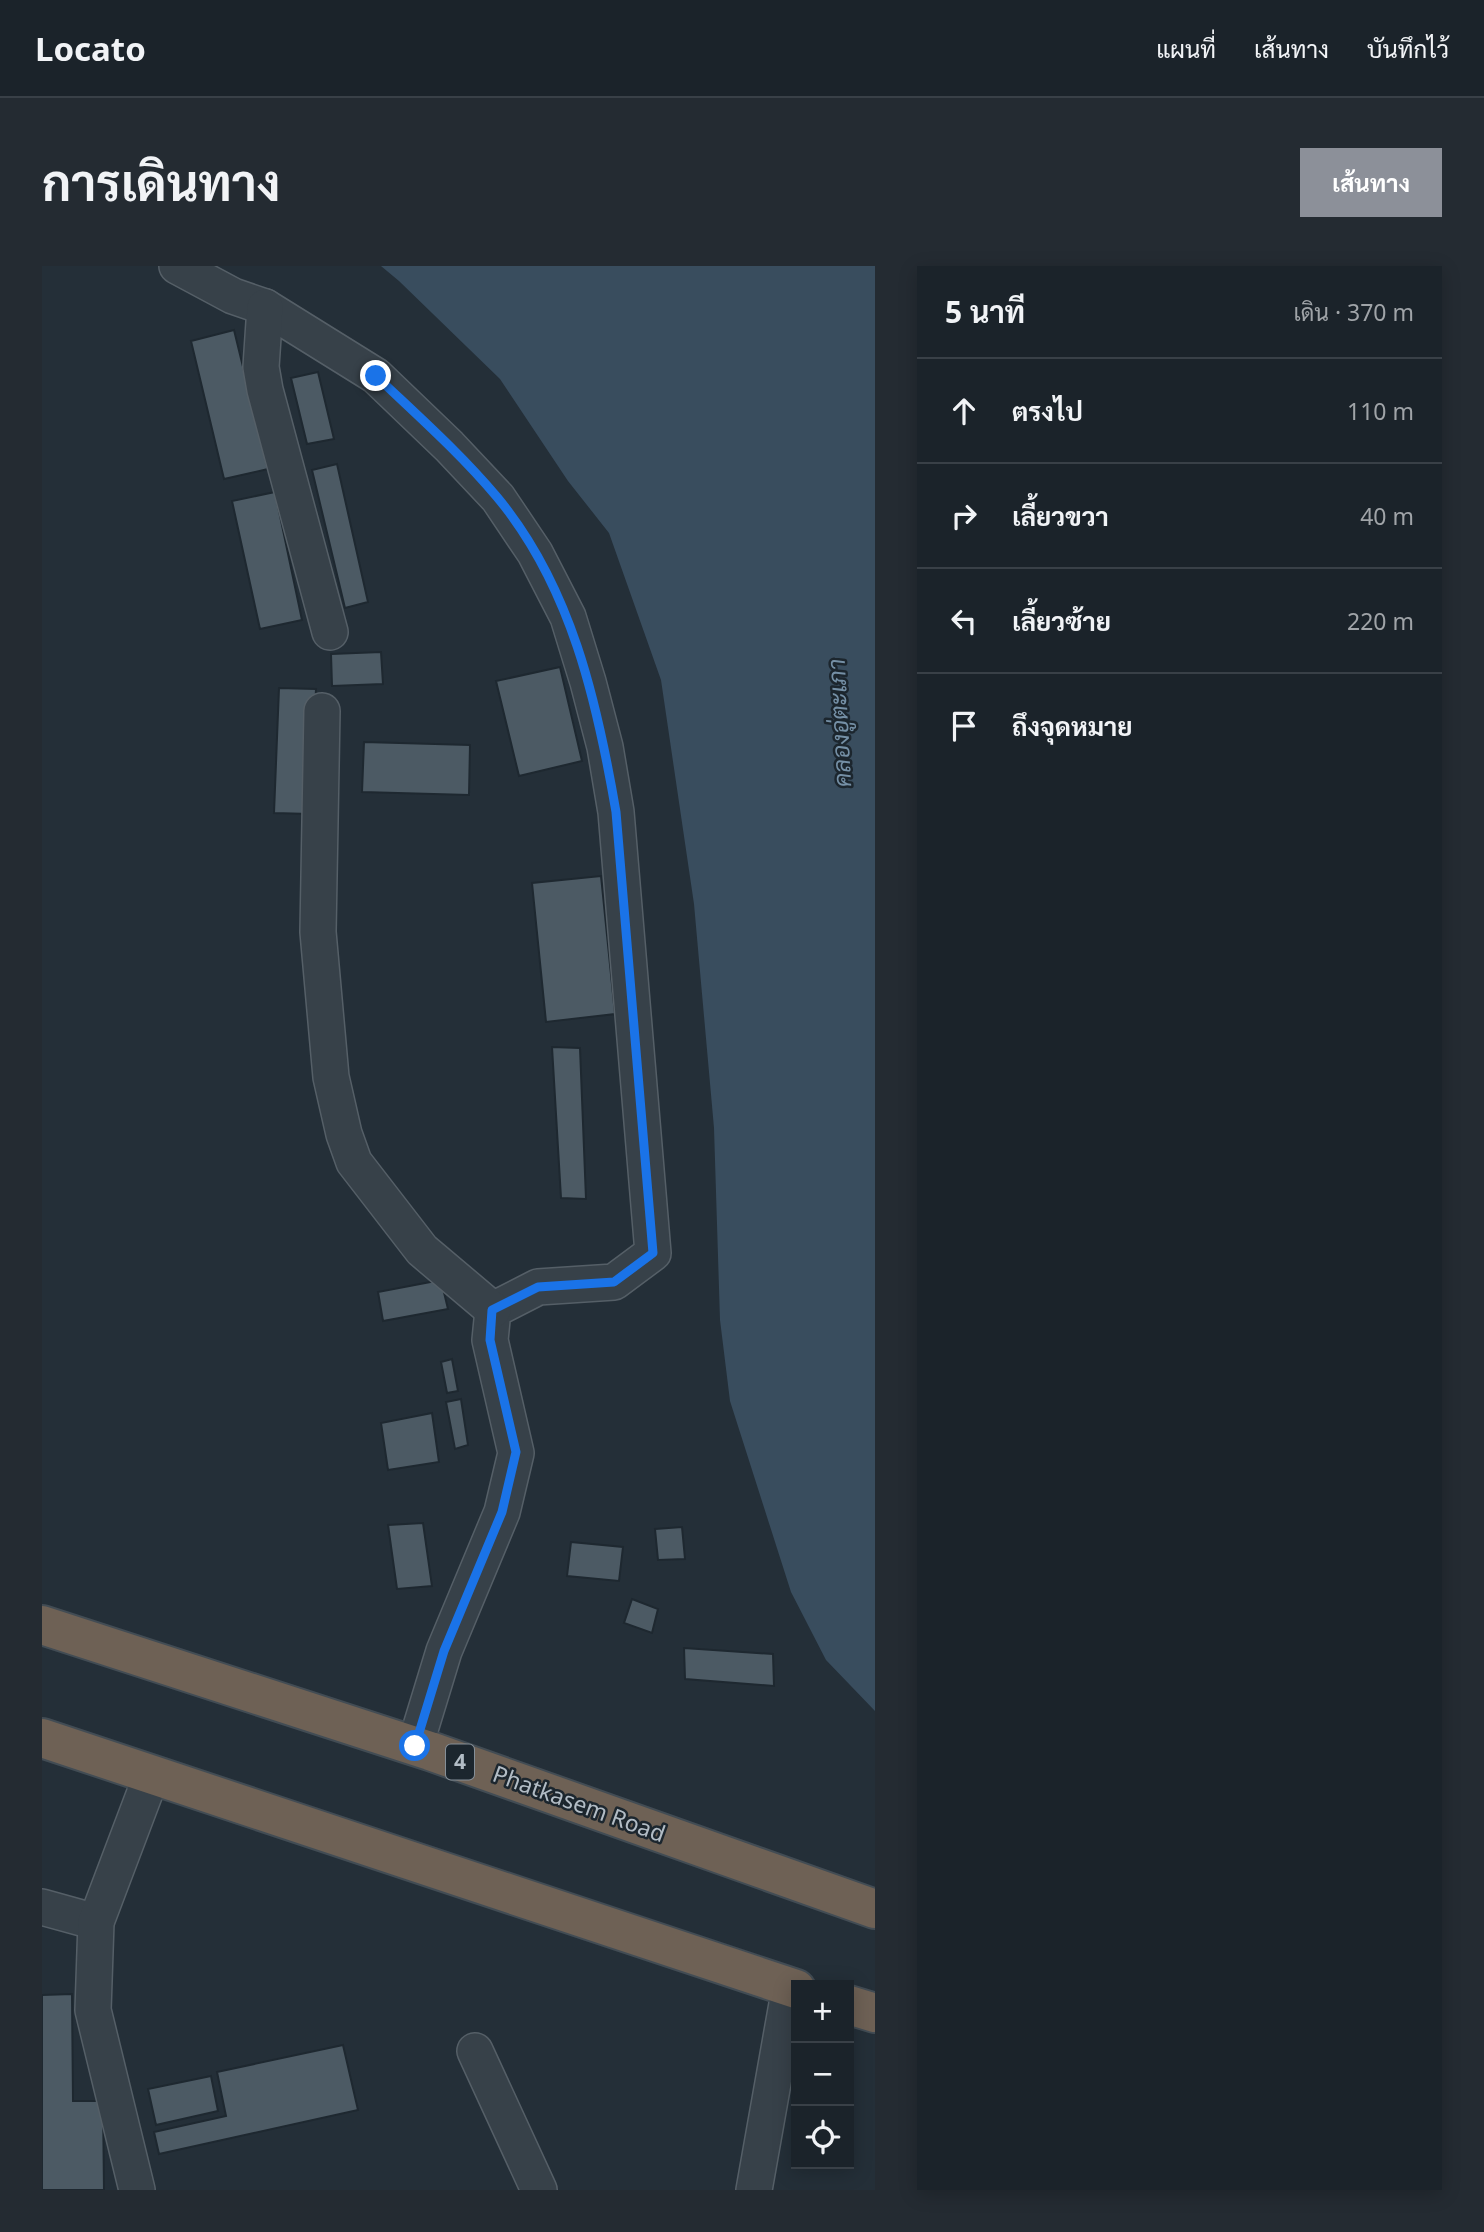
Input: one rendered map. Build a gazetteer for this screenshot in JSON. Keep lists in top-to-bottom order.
{
  "streets": {
    "highway": ["4", "Phatkasem Road"]
  },
  "water": ["คลองอู่ตะเภา"],
  "page": {
    "header": "Locato",
    "nav": ["แผนที่", "เส้นทาง", "บันทึกไว้"],
    "buttons": "เส้นทาง",
    "title": "การเดินทาง",
    "heading": ["5 นาที", "เดิน · 370 m"],
    "list": [
      ["ตรงไป", "110 m"],
      ["เลี้ยวขวา", "40 m"],
      ["เลี้ยวซ้าย", "220 m"],
      "ถึงจุดหมาย"
    ],
    "map_buttons": ["+", "−"]
  }
}
